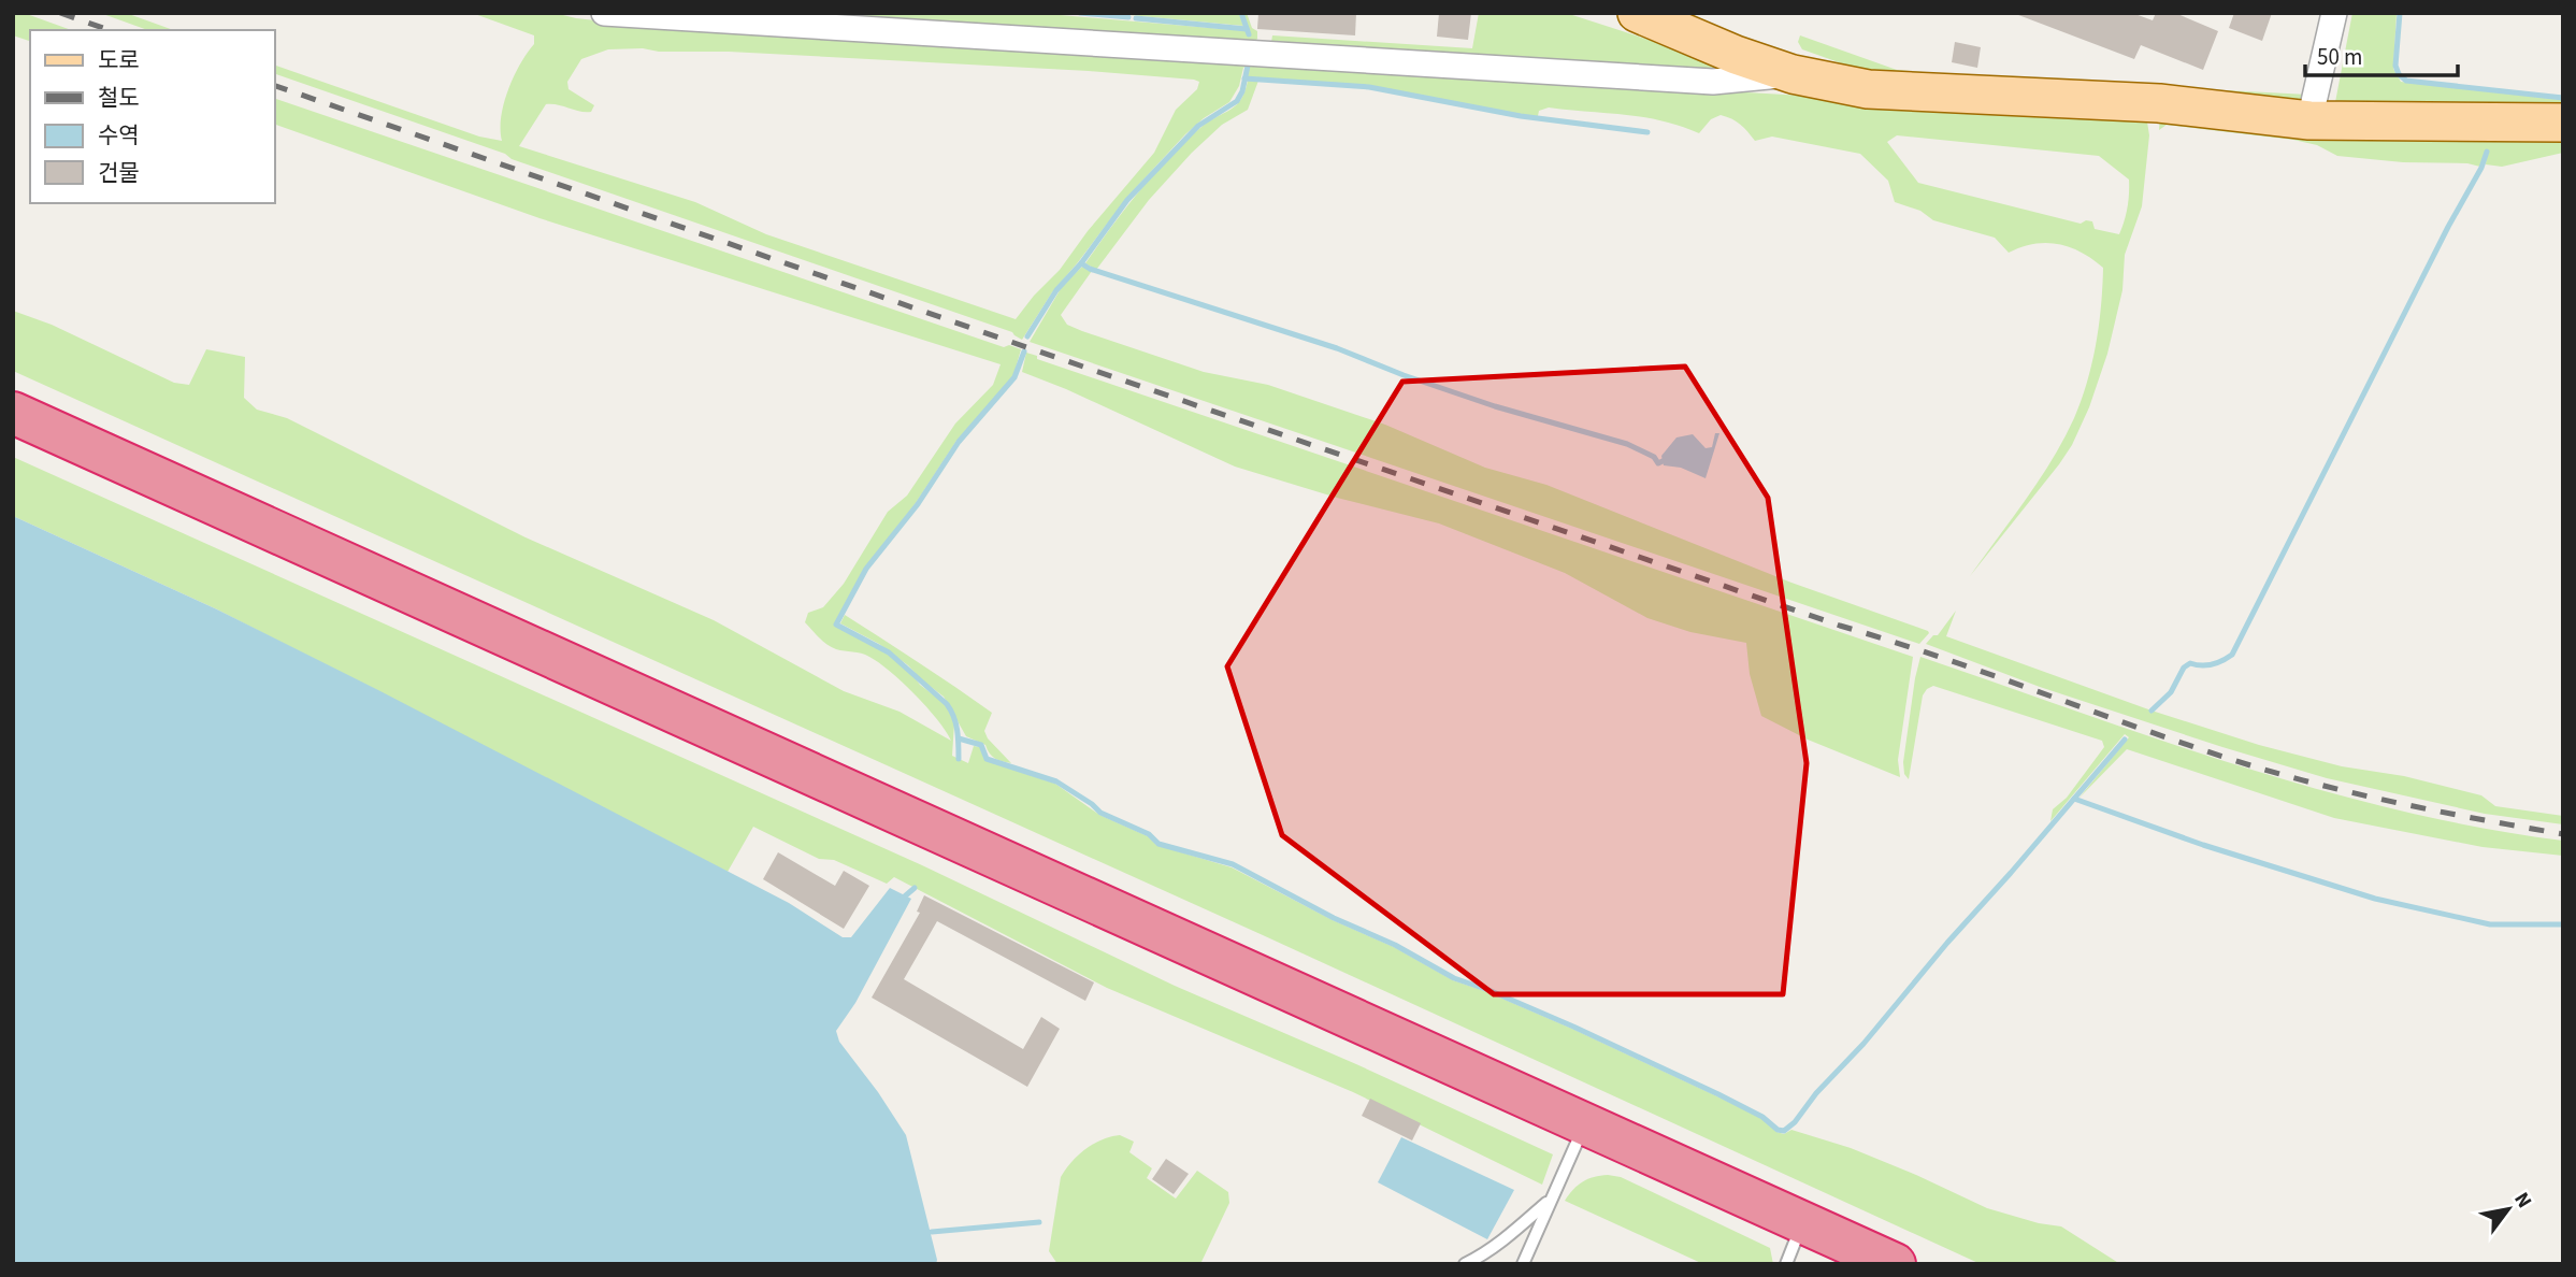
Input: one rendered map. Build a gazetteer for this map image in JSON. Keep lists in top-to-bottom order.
{
  "legend": [
    "도로",
    "철도",
    "수역",
    "건물"
  ],
  "scale_bar": "50 m",
  "north": "top right"
}
